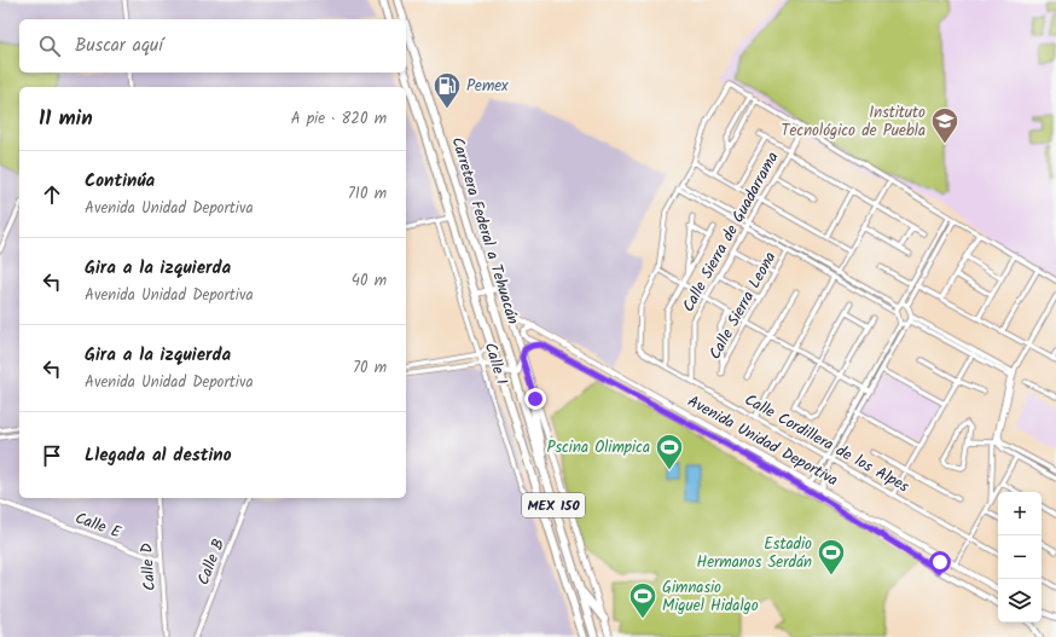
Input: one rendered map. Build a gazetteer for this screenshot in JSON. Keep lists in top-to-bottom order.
{
  "streets": {
    "main road": ["Carretera Federal a Tehuacán", "MEX 150"],
    "street": [
      "Calle Sierra de Guadarrama",
      "Calle Sierra Leona",
      "Calle I",
      "Avenida Unidad Deportiva",
      "Calle Cordillera de los Alpes",
      "Calle E",
      "Calle B",
      "Calle D"
    ]
  },
  "crossings": [
    ["Carretera Federal a Tehuacán", "Calle I"],
    ["Calle Sierra de Guadarrama", "Calle Cordillera de los Alpes"],
    ["Calle E", "Calle D"]
  ],
  "places": {
    "fuel station": ["Pemex"],
    "school or university": ["Instituto Tecnológico de Puebla"],
    "sports": ["Pscina Olimpica", "Estadio Hermanos Serdán", "Gimnasio Miguel Hidalgo"]
  },
  "page": {
    "search": "Buscar aquí",
    "heading": ["11 min", "A pie · 820 m"],
    "list": [
      ["Continúa", "Avenida Unidad Deportiva", "710 m"],
      ["Gira a la izquierda", "Avenida Unidad Deportiva", "40 m"],
      ["Gira a la izquierda", "Avenida Unidad Deportiva", "70 m"],
      "Llegada al destino"
    ],
    "map_buttons": ["+", "−"]
  }
}
